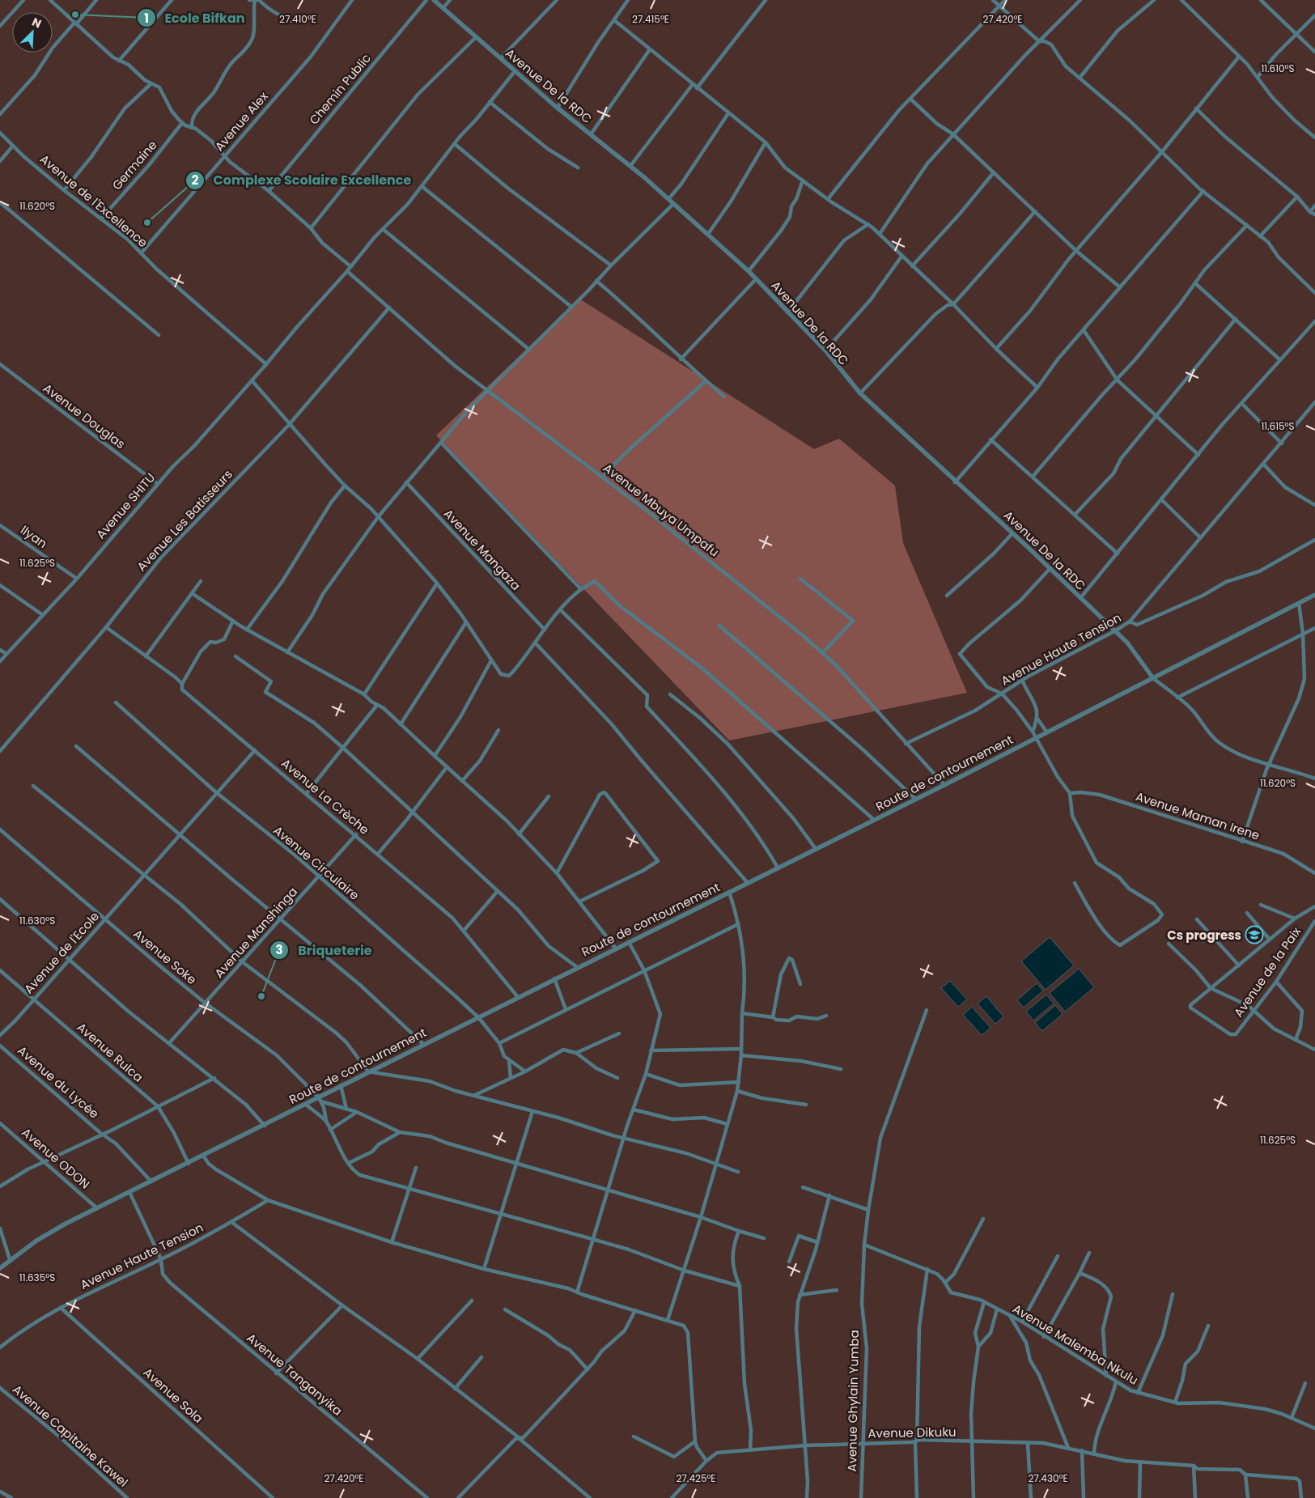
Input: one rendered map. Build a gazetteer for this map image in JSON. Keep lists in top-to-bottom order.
{
  "streets": {
    "street": [
      "Avenue De la RDC",
      "Chemin Public",
      "Avenue Alex",
      "Germaine",
      "Avenue de l'Excellence",
      "Avenue Douglas",
      "Avenue SHITU",
      "Avenue Mbuya Umpafu",
      "Avenue Les Batisseurs",
      "Ilyan",
      "Avenue Mangaza",
      "Avenue Haute Tension",
      "Route de contournement",
      "Avenue La Crèche",
      "Avenue Maman Irene",
      "Avenue Circulaire",
      "Avenue Manshinga",
      "Avenue de l'Ecole",
      "Avenue Soke",
      "Avenue de la Paix",
      "Avenue Rulca",
      "Avenue du Lycée",
      "Avenue ODON",
      "Avenue Malemba Nkulu",
      "Avenue Tanganyika",
      "Avenue Sola",
      "Avenue Ghylain Yumba",
      "Avenue Dikuku",
      "Avenue Capitaine Kawel"
    ]
  },
  "crossings": [
    ["Avenue De la RDC", "Avenue SHITU"],
    ["Avenue De la RDC", "Avenue Haute Tension"],
    ["Avenue De la RDC", "Route de contournement"],
    ["Avenue Alex", "Avenue de l'Excellence"],
    ["Germaine", "Avenue de l'Excellence"],
    ["Avenue de l'Excellence", "Avenue SHITU"],
    ["Avenue Douglas", "Avenue SHITU"],
    ["Avenue SHITU", "Avenue Mbuya Umpafu"],
    ["Avenue SHITU", "Ilyan"],
    ["Avenue Mbuya Umpafu", "Avenue Les Batisseurs"],
    ["Avenue Mbuya Umpafu", "Avenue Haute Tension"],
    ["Avenue Mbuya Umpafu", "Route de contournement"],
    ["Avenue Les Batisseurs", "Avenue La Crèche"],
    ["Avenue Haute Tension", "Avenue Tanganyika"],
    ["Avenue Haute Tension", "Avenue Sola"],
    ["Route de contournement", "Avenue La Crèche"],
    ["Route de contournement", "Avenue Circulaire"],
    ["Route de contournement", "Avenue Soke"],
    ["Route de contournement", "Avenue Rulca"],
    ["Route de contournement", "Avenue du Lycée"],
    ["Route de contournement", "Avenue ODON"],
    ["Route de contournement", "Avenue Tanganyika"],
    ["Avenue La Crèche", "Avenue Manshinga"],
    ["Avenue La Crèche", "Avenue de l'Ecole"],
    ["Avenue Circulaire", "Avenue Manshinga"],
    ["Avenue Circulaire", "Avenue de l'Ecole"],
    ["Avenue Manshinga", "Avenue Soke"],
    ["Avenue de l'Ecole", "Avenue Soke"],
    ["Avenue de l'Ecole", "Avenue Rulca"],
    ["Avenue Malemba Nkulu", "Avenue Ghylain Yumba"],
    ["Avenue Ghylain Yumba", "Avenue Dikuku"]
  ],
  "places": {
    "other": ["Ecole Bifkan", "Complexe Scolaire Excellence", "Briqueterie"],
    "school or university": ["Cs progress"]
  },
  "north": "top right",
  "coordinates": [
    "27.410°E",
    "27.415°E",
    "27.420°E",
    "11.610°S",
    "11.620°S",
    "11.615°S",
    "11.625°S",
    "11.630°S",
    "11.635°S",
    "27.425°E",
    "27.430°E"
  ]
}
